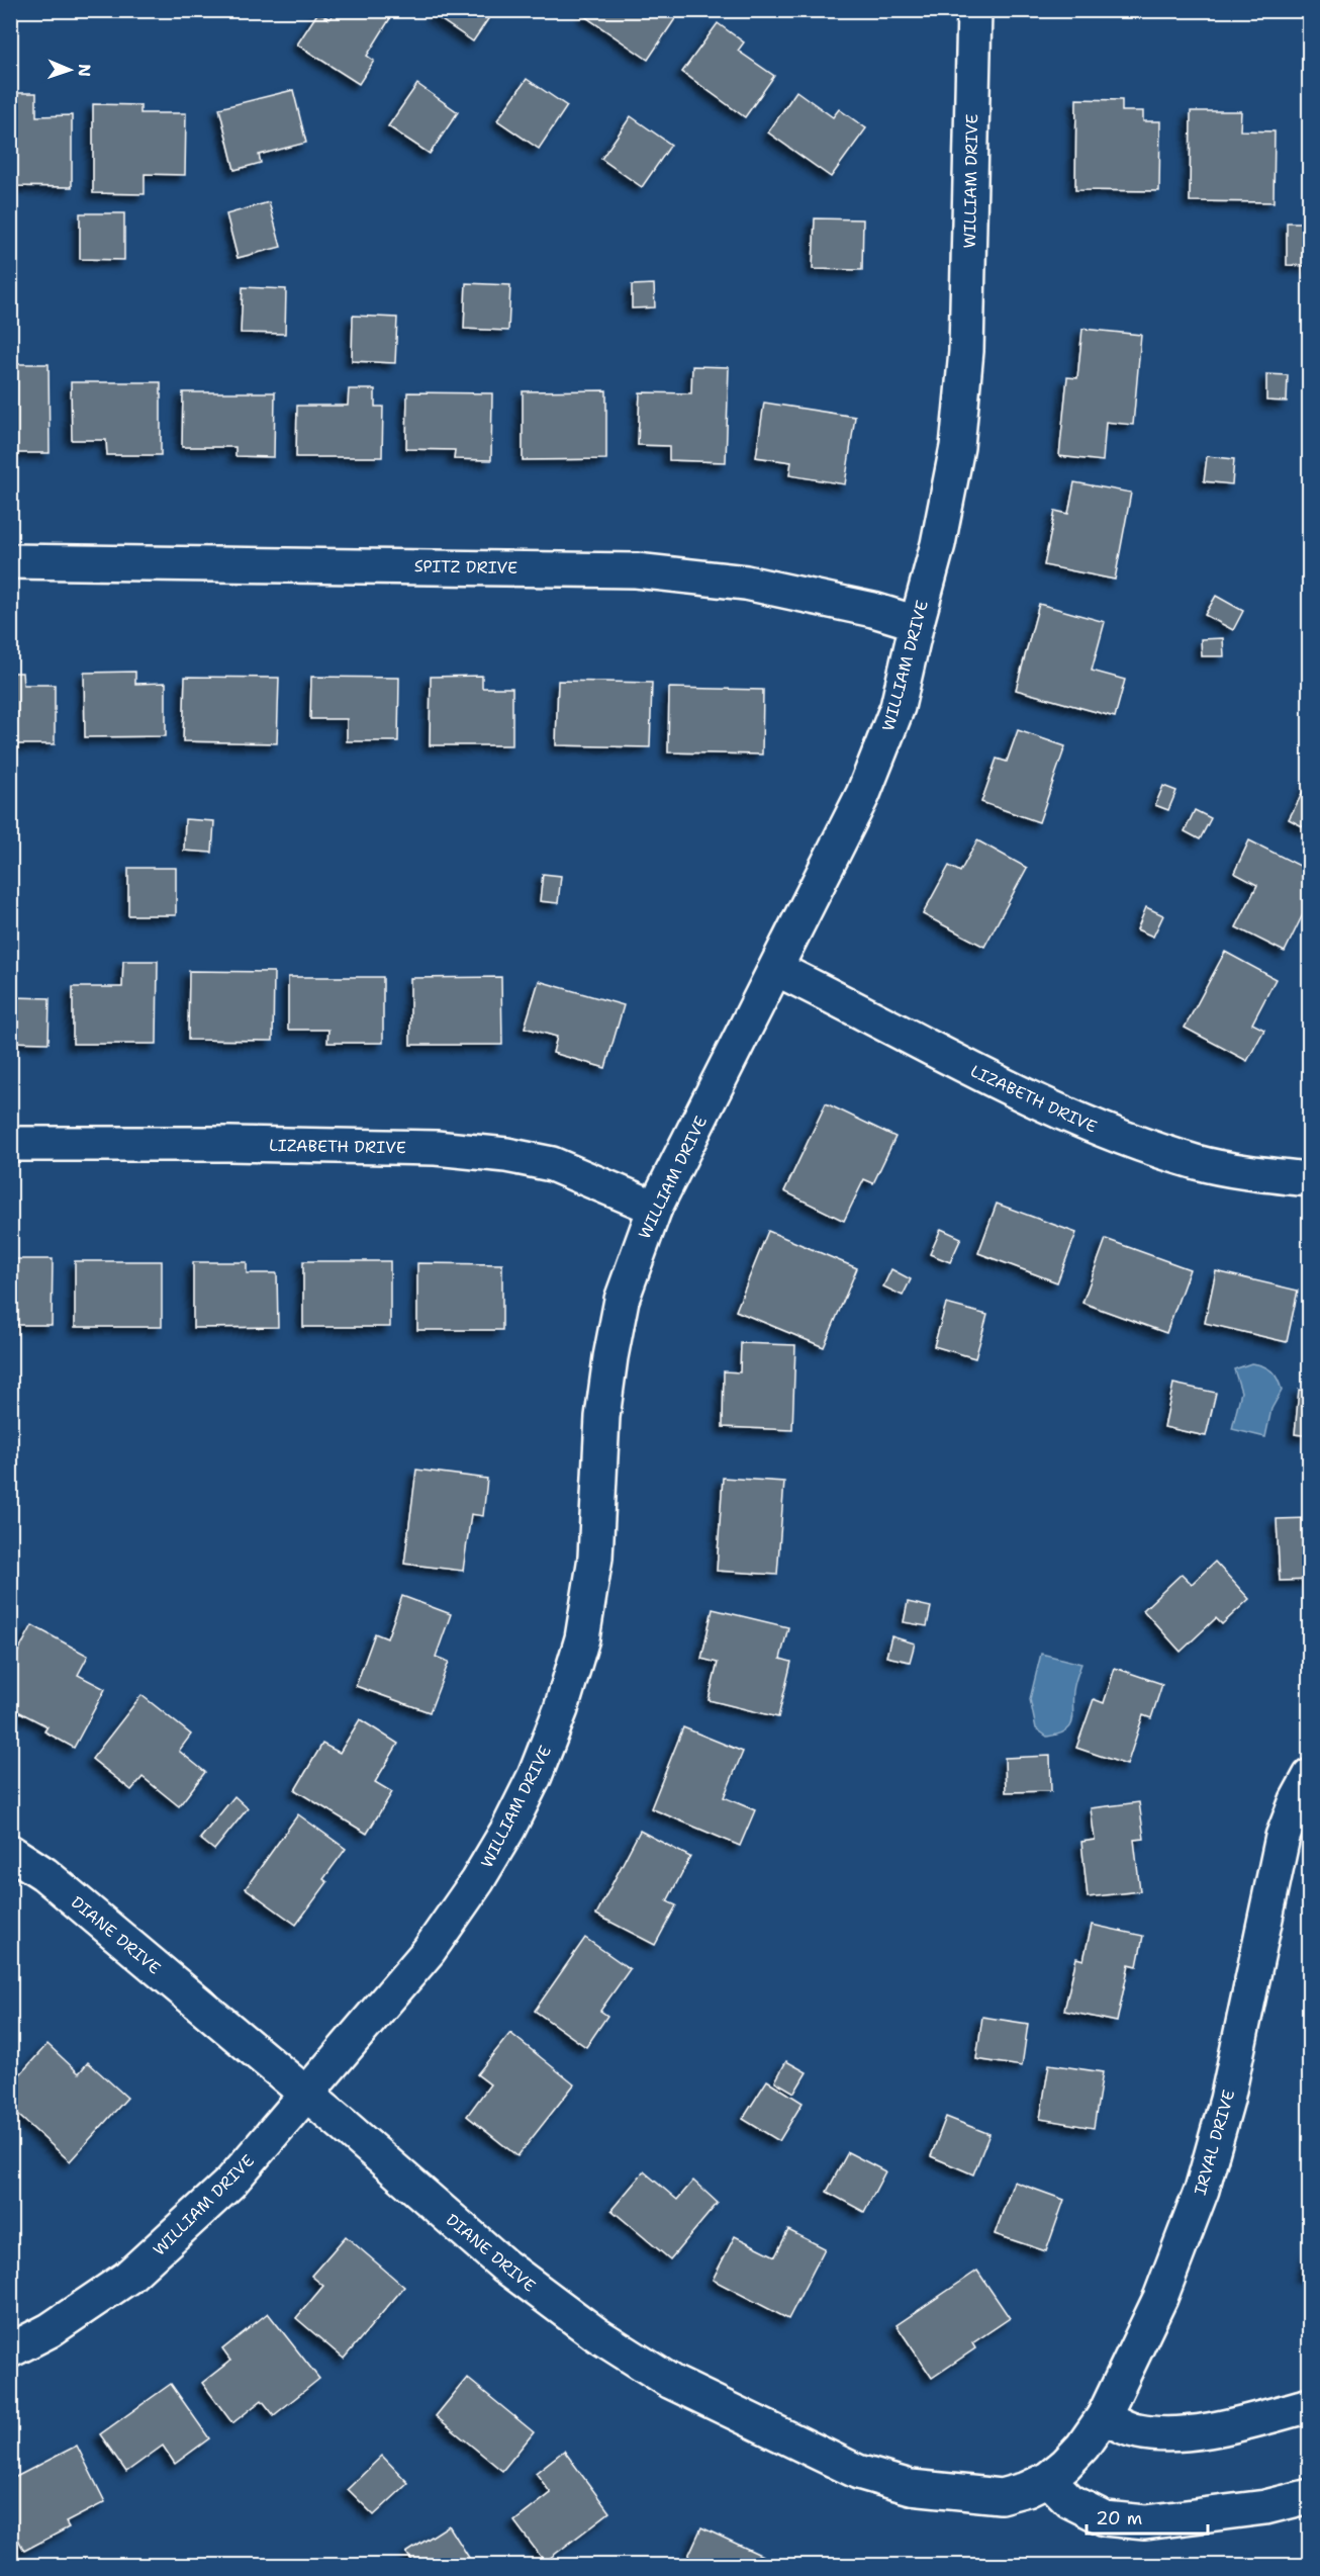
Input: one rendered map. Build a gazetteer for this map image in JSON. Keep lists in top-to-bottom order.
{
  "streets": {
    "street": [
      "WILLIAM DRIVE",
      "SPITZ DRIVE",
      "LIZABETH DRIVE",
      "DIANE DRIVE",
      "IRVAL DRIVE"
    ]
  },
  "crossings": [
    ["WILLIAM DRIVE", "SPITZ DRIVE"],
    ["WILLIAM DRIVE", "LIZABETH DRIVE"],
    ["WILLIAM DRIVE", "DIANE DRIVE"],
    ["DIANE DRIVE", "IRVAL DRIVE"]
  ],
  "scale_bar": "20 m",
  "north": "right"
}
